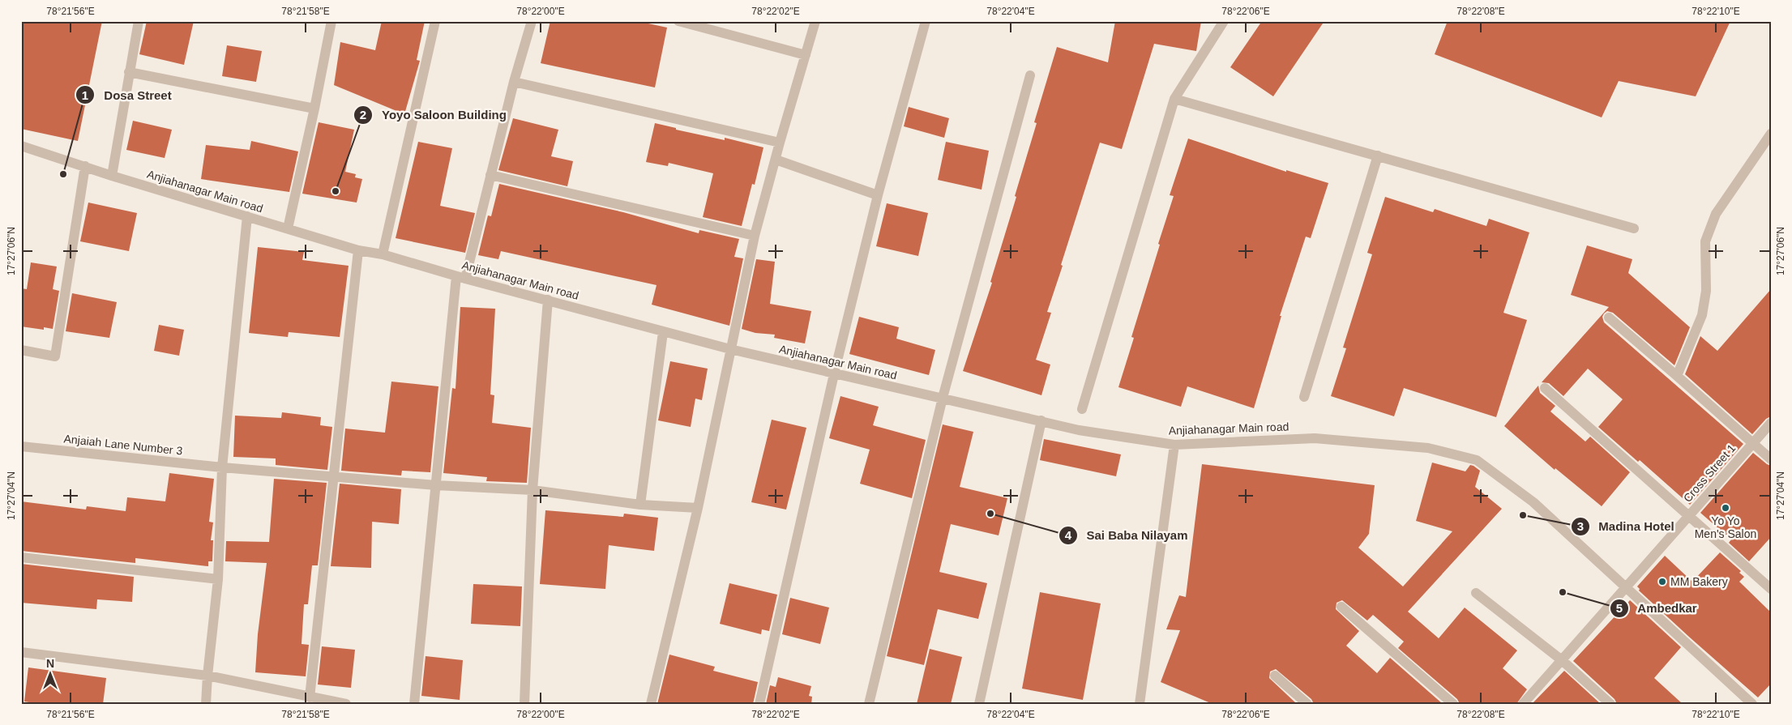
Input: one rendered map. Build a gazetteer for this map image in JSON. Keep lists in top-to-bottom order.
{
  "streets": {
    "street": ["Anjiahanagar Main road", "Anjaiah Lane Number 3", "Cross Street 1"]
  },
  "crossings": [
    ["Anjiahanagar Main road", "Cross Street 1"]
  ],
  "places": [
    "Dosa Street",
    "Yoyo Saloon Building",
    "Yo Yo Men's Salon",
    "Sai Baba Nilayam",
    "Madina Hotel",
    "MM Bakery",
    "Ambedkar"
  ],
  "north": "top",
  "coordinates": [
    "78°21'56\"E",
    "78°21'58\"E",
    "78°22'00\"E",
    "78°22'02\"E",
    "78°22'04\"E",
    "78°22'06\"E",
    "78°22'08\"E",
    "78°22'10\"E",
    "17°27'06\"N",
    "17°27'04\"N"
  ]
}
